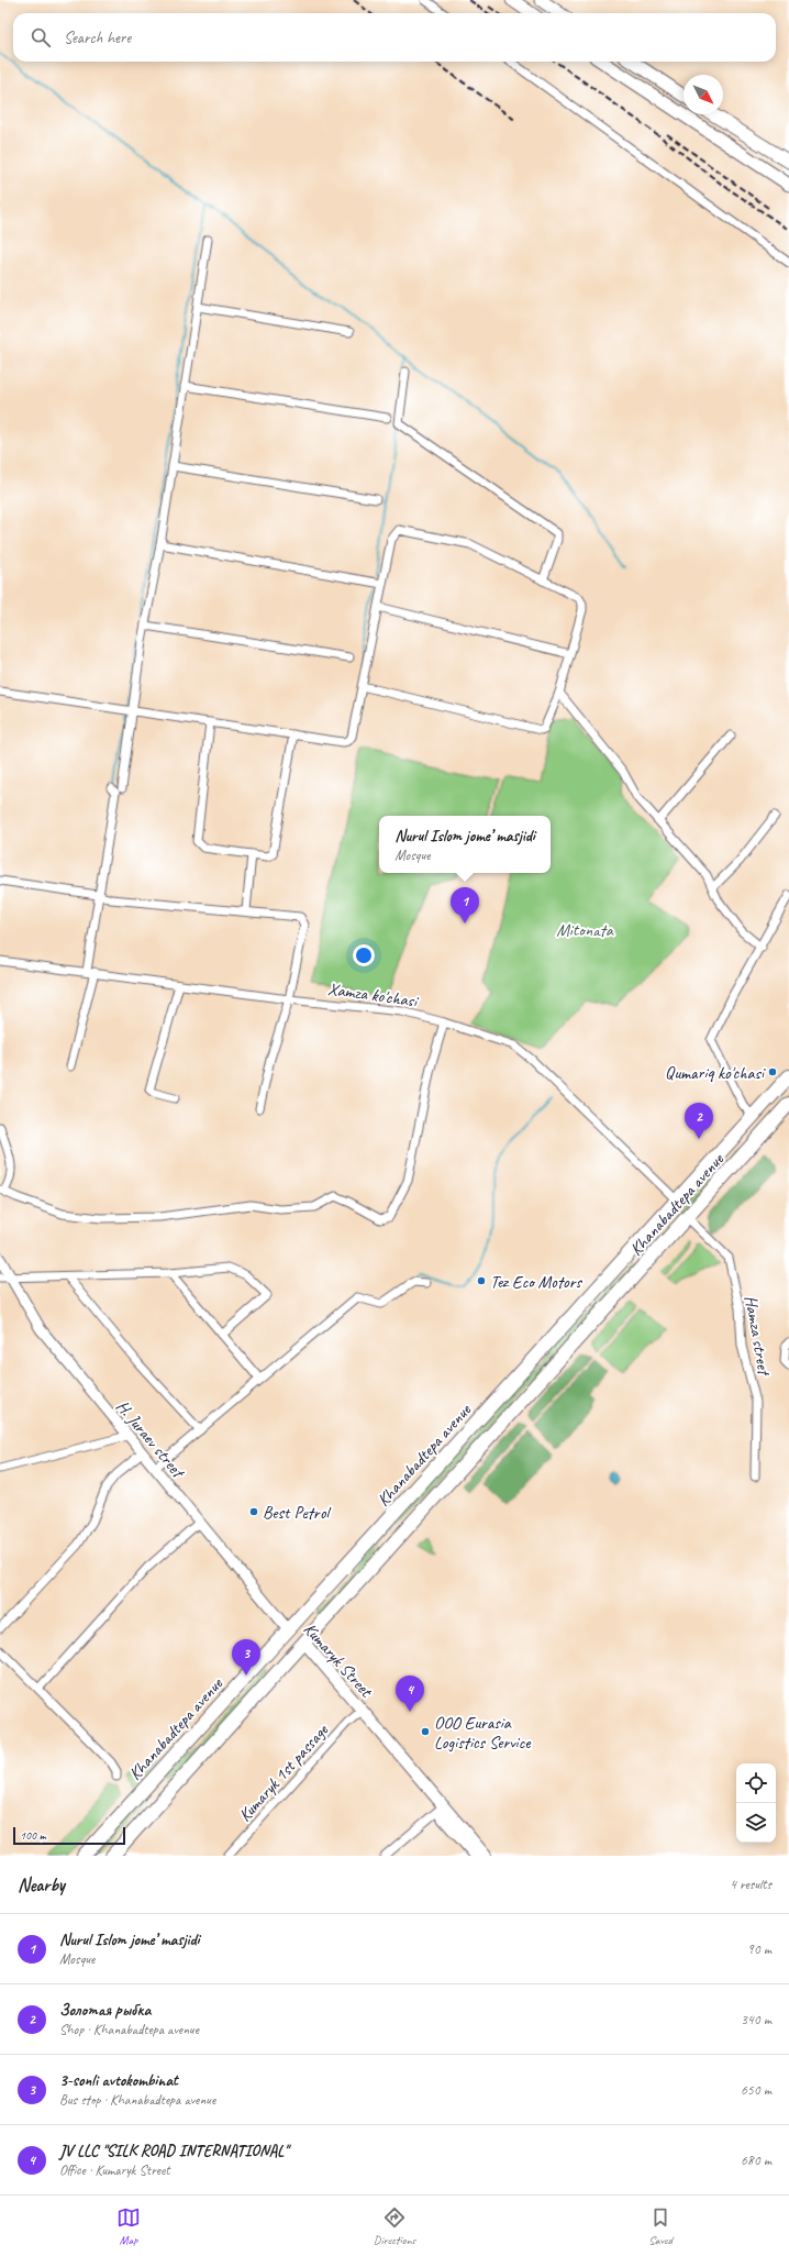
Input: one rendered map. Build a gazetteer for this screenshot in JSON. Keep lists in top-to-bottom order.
{
  "streets": {
    "highway": ["Khanabadtepa avenue", "Kumaryk Street"],
    "street": [
      "Xamza ko'chasi",
      "Hamza street",
      "H. Juraev street",
      "Kumaryk 1st passage"
    ]
  },
  "crossings": [
    ["Xamza ko'chasi", "Khanabadtepa avenue"],
    ["Khanabadtepa avenue", "Hamza street"],
    ["Khanabadtepa avenue", "H. Juraev street"],
    ["Khanabadtepa avenue", "Kumaryk Street"],
    ["H. Juraev street", "Kumaryk Street"],
    ["Kumaryk Street", "Kumaryk 1st passage"]
  ],
  "parks": ["Mitonata"],
  "places": [
    "Qumariq ko'chasi",
    "Tez Eco Motors",
    "Best Petrol",
    "OOO Eurasia Logistics Service"
  ],
  "scale_bar": "100 m",
  "north": "bottom right",
  "page": {
    "search": "Search here",
    "popup": ["Nurul Islom jome’ masjidi", "Mosque"],
    "pins": [
      "1",
      "2",
      "3",
      "4"
    ],
    "scale": "100 m",
    "heading": ["Nearby", "4 results"],
    "list": [
      {
        "mark": "1",
        "name": "Nurul Islom jome’ masjidi",
        "note": "Mosque",
        "value": "90 m"
      },
      {
        "mark": "2",
        "name": "Золотая рыбка",
        "note": "Shop · Khanabadtepa avenue",
        "value": "340 m"
      },
      {
        "mark": "3",
        "name": "3-sonli avtokombinat",
        "note": "Bus stop · Khanabadtepa avenue",
        "value": "650 m"
      },
      {
        "mark": "4",
        "name": "JV LLC \"SILK ROAD INTERNATIONAL\"",
        "note": "Office · Kumaryk Street",
        "value": "680 m"
      }
    ],
    "nav": ["Map", "Directions", "Saved"]
  }
}
